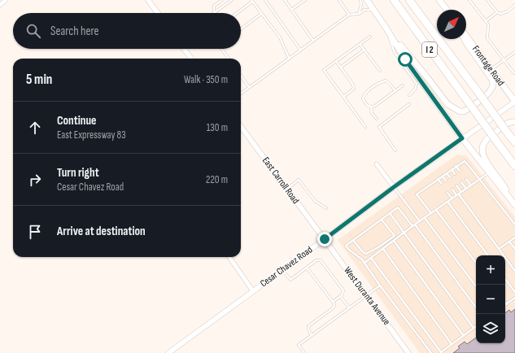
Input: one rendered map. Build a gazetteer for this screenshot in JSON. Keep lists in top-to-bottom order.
{
  "streets": {
    "highway": ["I 2"],
    "main road": ["Frontage Road"],
    "street": ["East Carroll Road", "Cesar Chavez Road", "West Duranta Avenue"]
  },
  "crossings": [
    ["Frontage Road", "Cesar Chavez Road"],
    ["East Carroll Road", "Cesar Chavez Road"],
    ["East Carroll Road", "West Duranta Avenue"],
    ["Cesar Chavez Road", "West Duranta Avenue"]
  ],
  "north": "top right",
  "page": {
    "search": "Search here",
    "heading": ["5 min", "Walk · 350 m"],
    "list": [
      ["Continue", "East Expressway 83", "130 m"],
      ["Turn right", "Cesar Chavez Road", "220 m"],
      "Arrive at destination"
    ],
    "map_buttons": ["+", "−"]
  }
}
